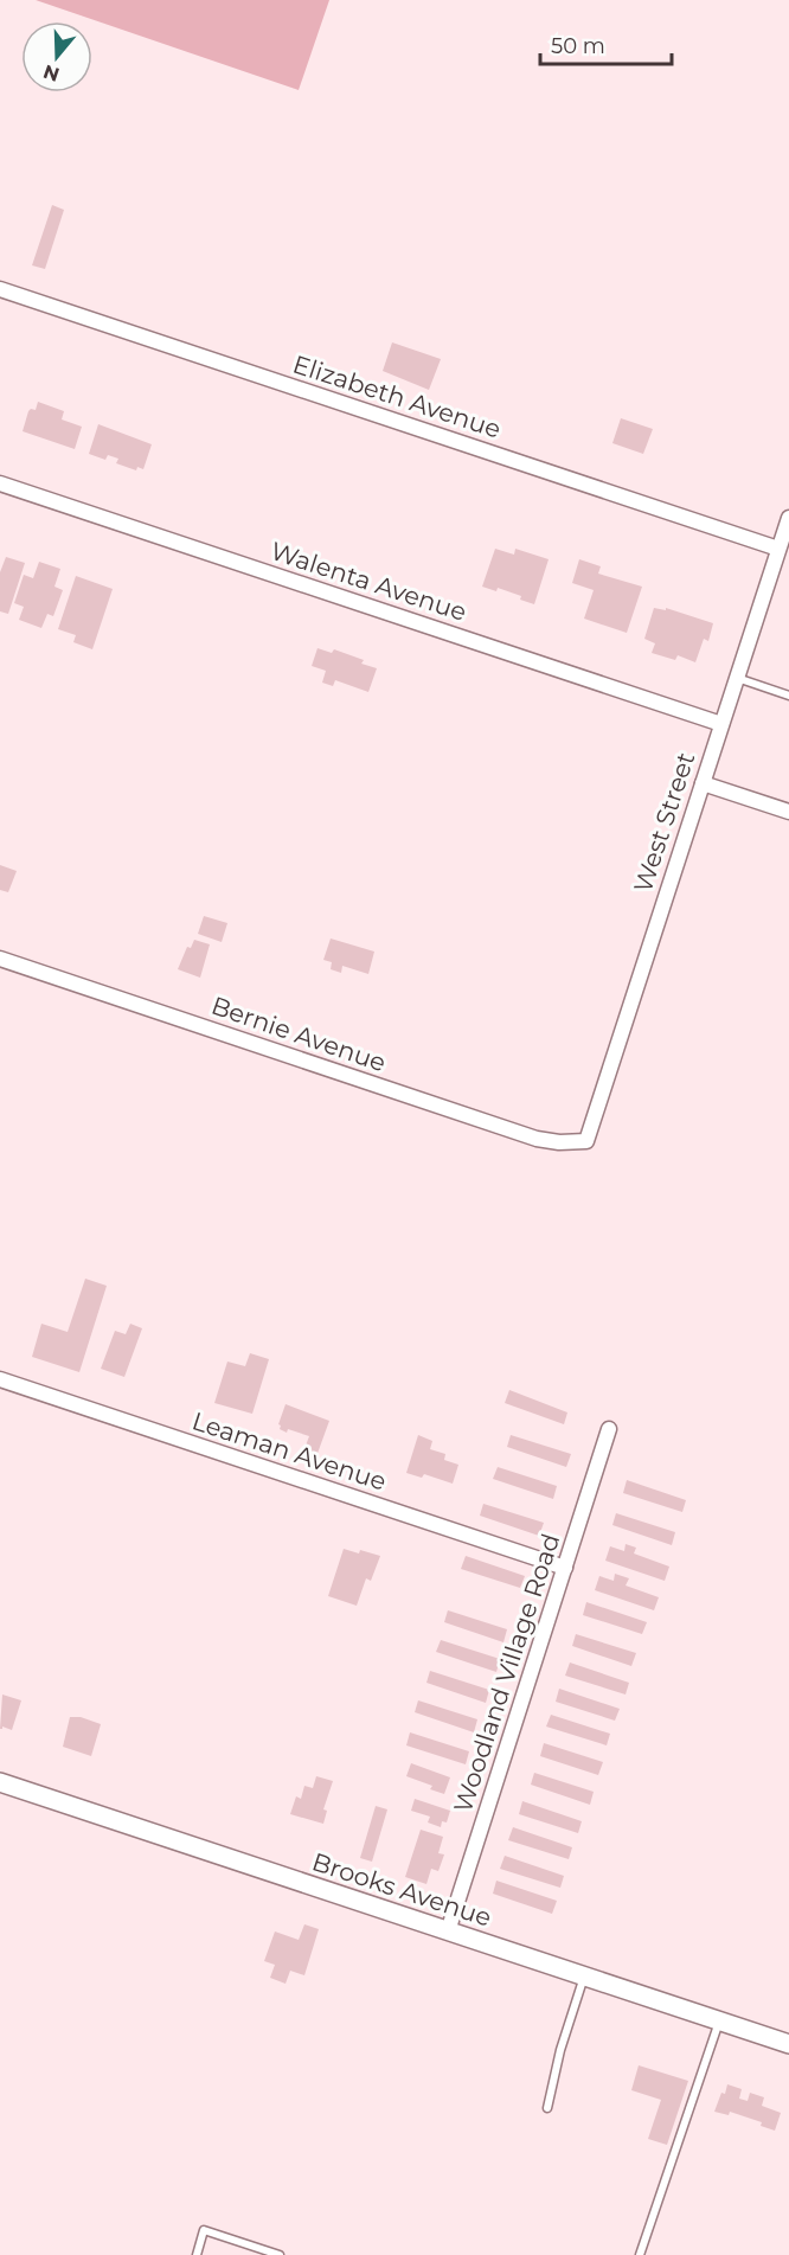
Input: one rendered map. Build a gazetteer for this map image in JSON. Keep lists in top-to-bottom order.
{
  "streets": {
    "street": [
      "Elizabeth Avenue",
      "Walenta Avenue",
      "West Street",
      "Bernie Avenue",
      "Leaman Avenue",
      "Woodland Village Road",
      "Brooks Avenue"
    ]
  },
  "crossings": [
    ["Elizabeth Avenue", "West Street"],
    ["Walenta Avenue", "West Street"],
    ["West Street", "Bernie Avenue"],
    ["Leaman Avenue", "Woodland Village Road"],
    ["Woodland Village Road", "Brooks Avenue"]
  ],
  "scale_bar": "50 m",
  "north": "bottom"
}
